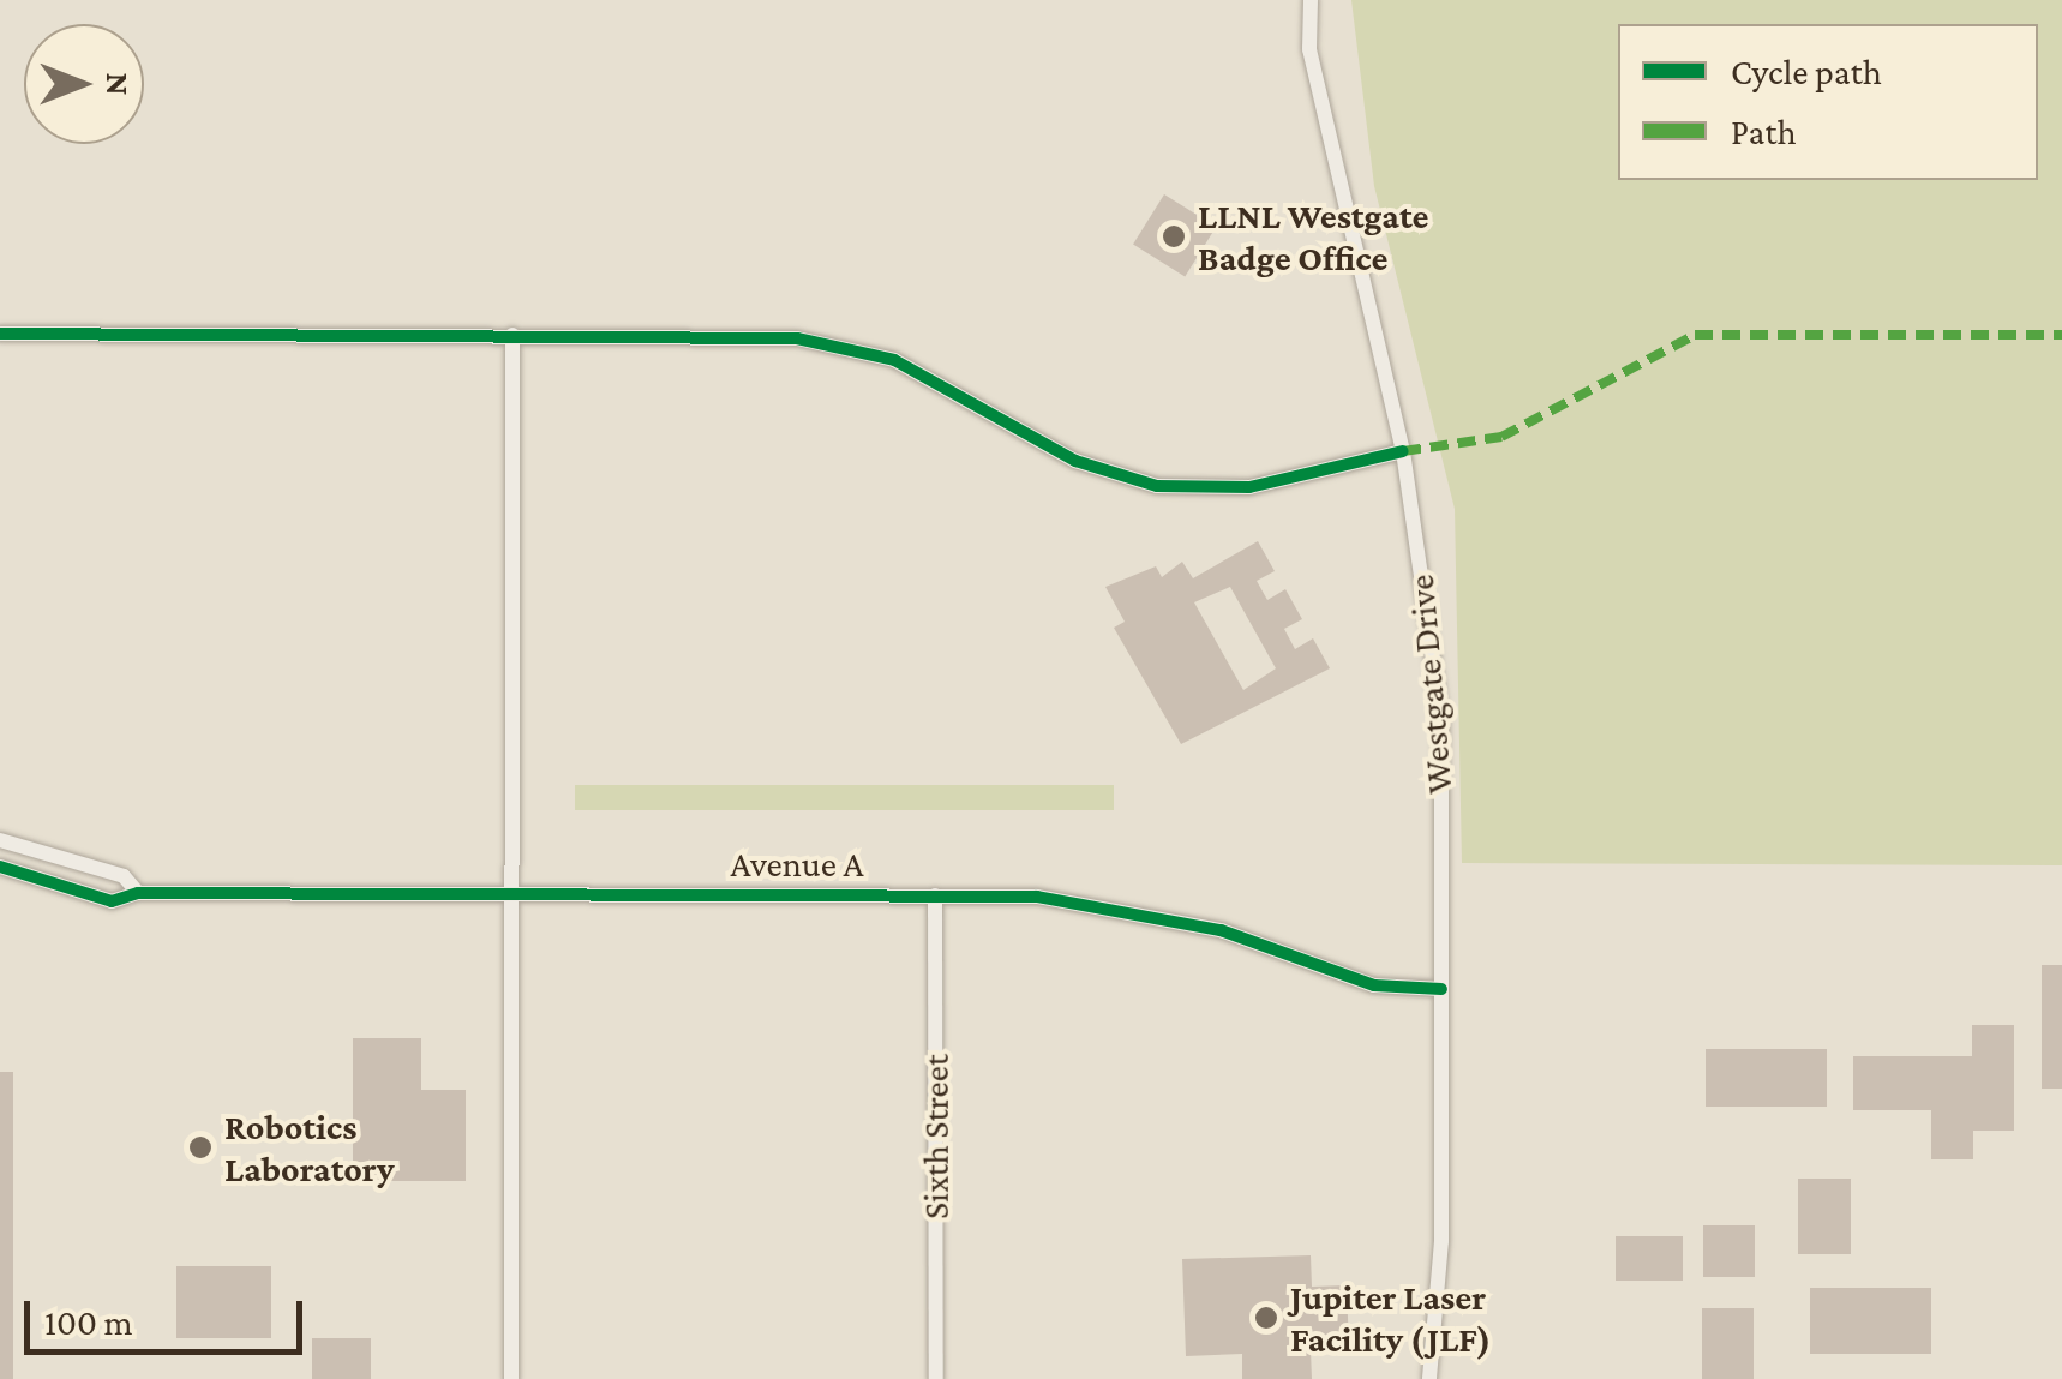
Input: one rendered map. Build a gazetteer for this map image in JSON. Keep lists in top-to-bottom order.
{
  "streets": {
    "street": ["Westgate Drive", "Avenue A", "Sixth Street"]
  },
  "crossings": [
    ["Westgate Drive", "Avenue A"],
    ["Avenue A", "Sixth Street"]
  ],
  "places": ["LLNL Westgate Badge Office", "Robotics Laboratory", "Jupiter Laser Facility (JLF)"],
  "legend": ["Cycle path", "Path"],
  "scale_bar": "100 m",
  "north": "right"
}
